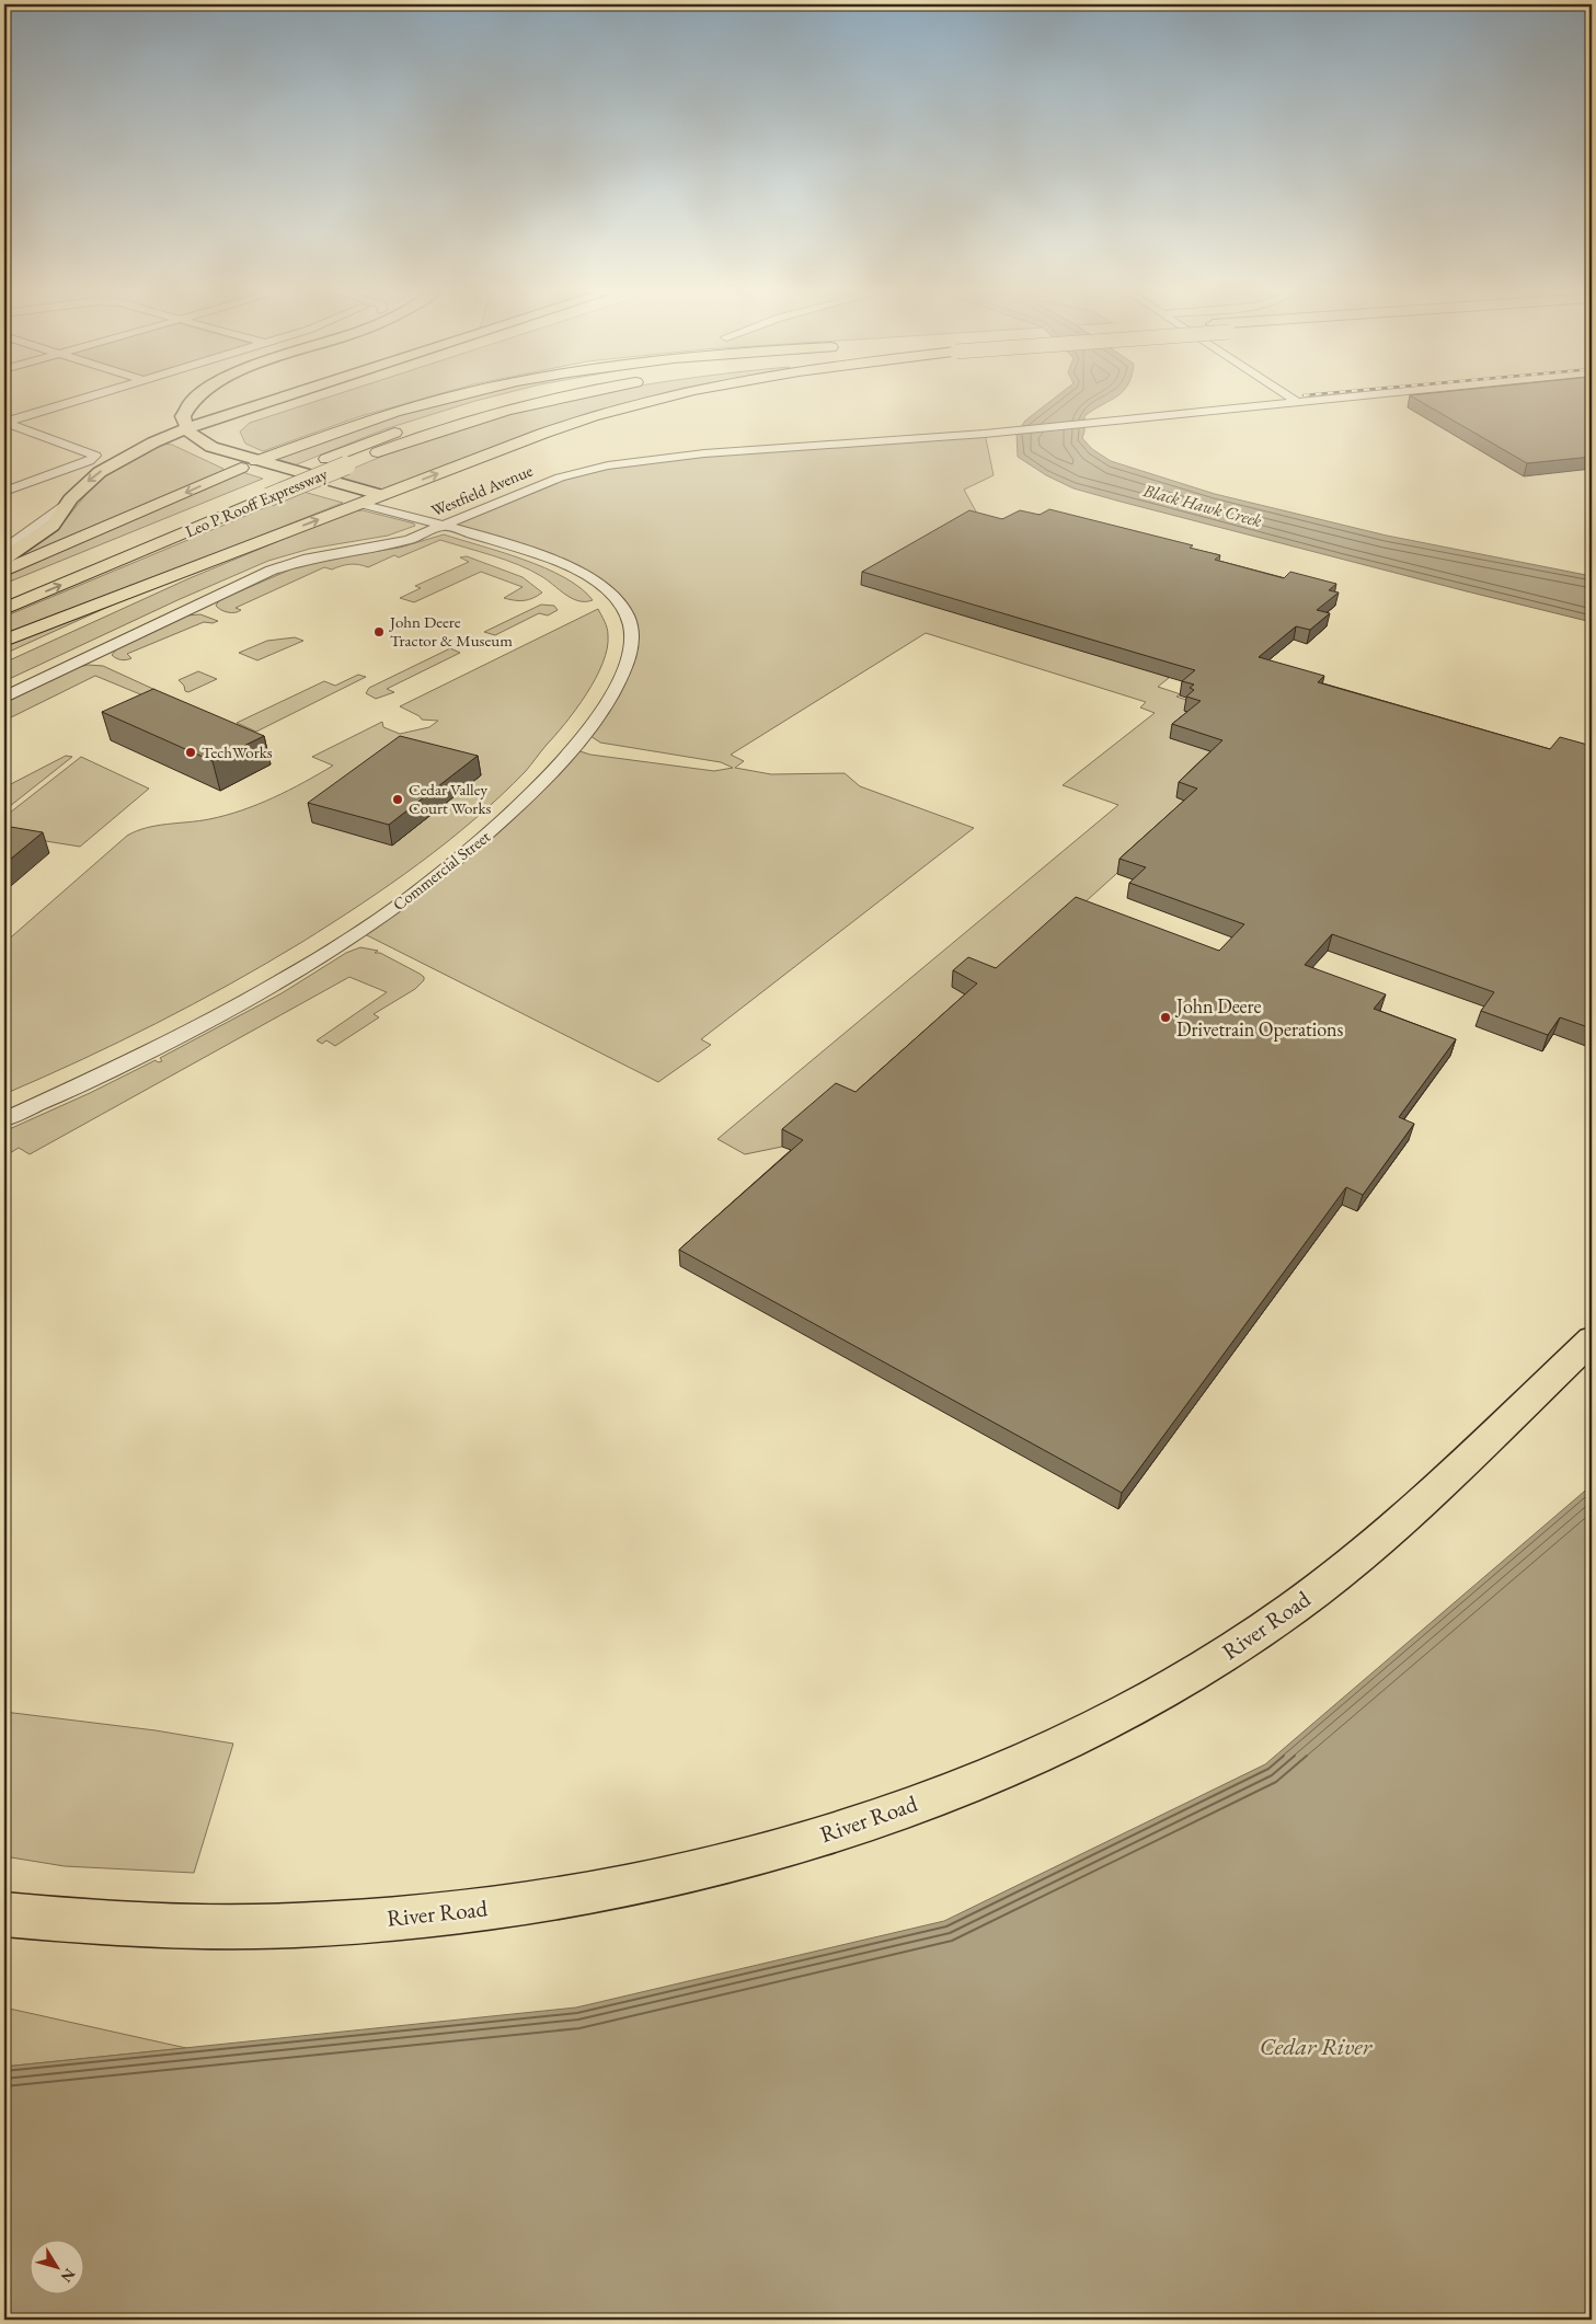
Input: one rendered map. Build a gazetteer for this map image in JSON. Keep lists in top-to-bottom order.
{
  "streets": {
    "highway": ["Leo P Rooff Expressway"],
    "main road": ["River Road"],
    "street": ["Westfield Avenue", "Commercial Street"]
  },
  "crossings": [
    ["Westfield Avenue", "Commercial Street"]
  ],
  "water": ["Black Hawk Creek", "Cedar River"],
  "places": [
    "John Deere Tractor & Museum",
    "TechWorks",
    "Cedar Valley Court Works",
    "John Deere Drivetrain Operations"
  ],
  "north": "bottom right"
}
